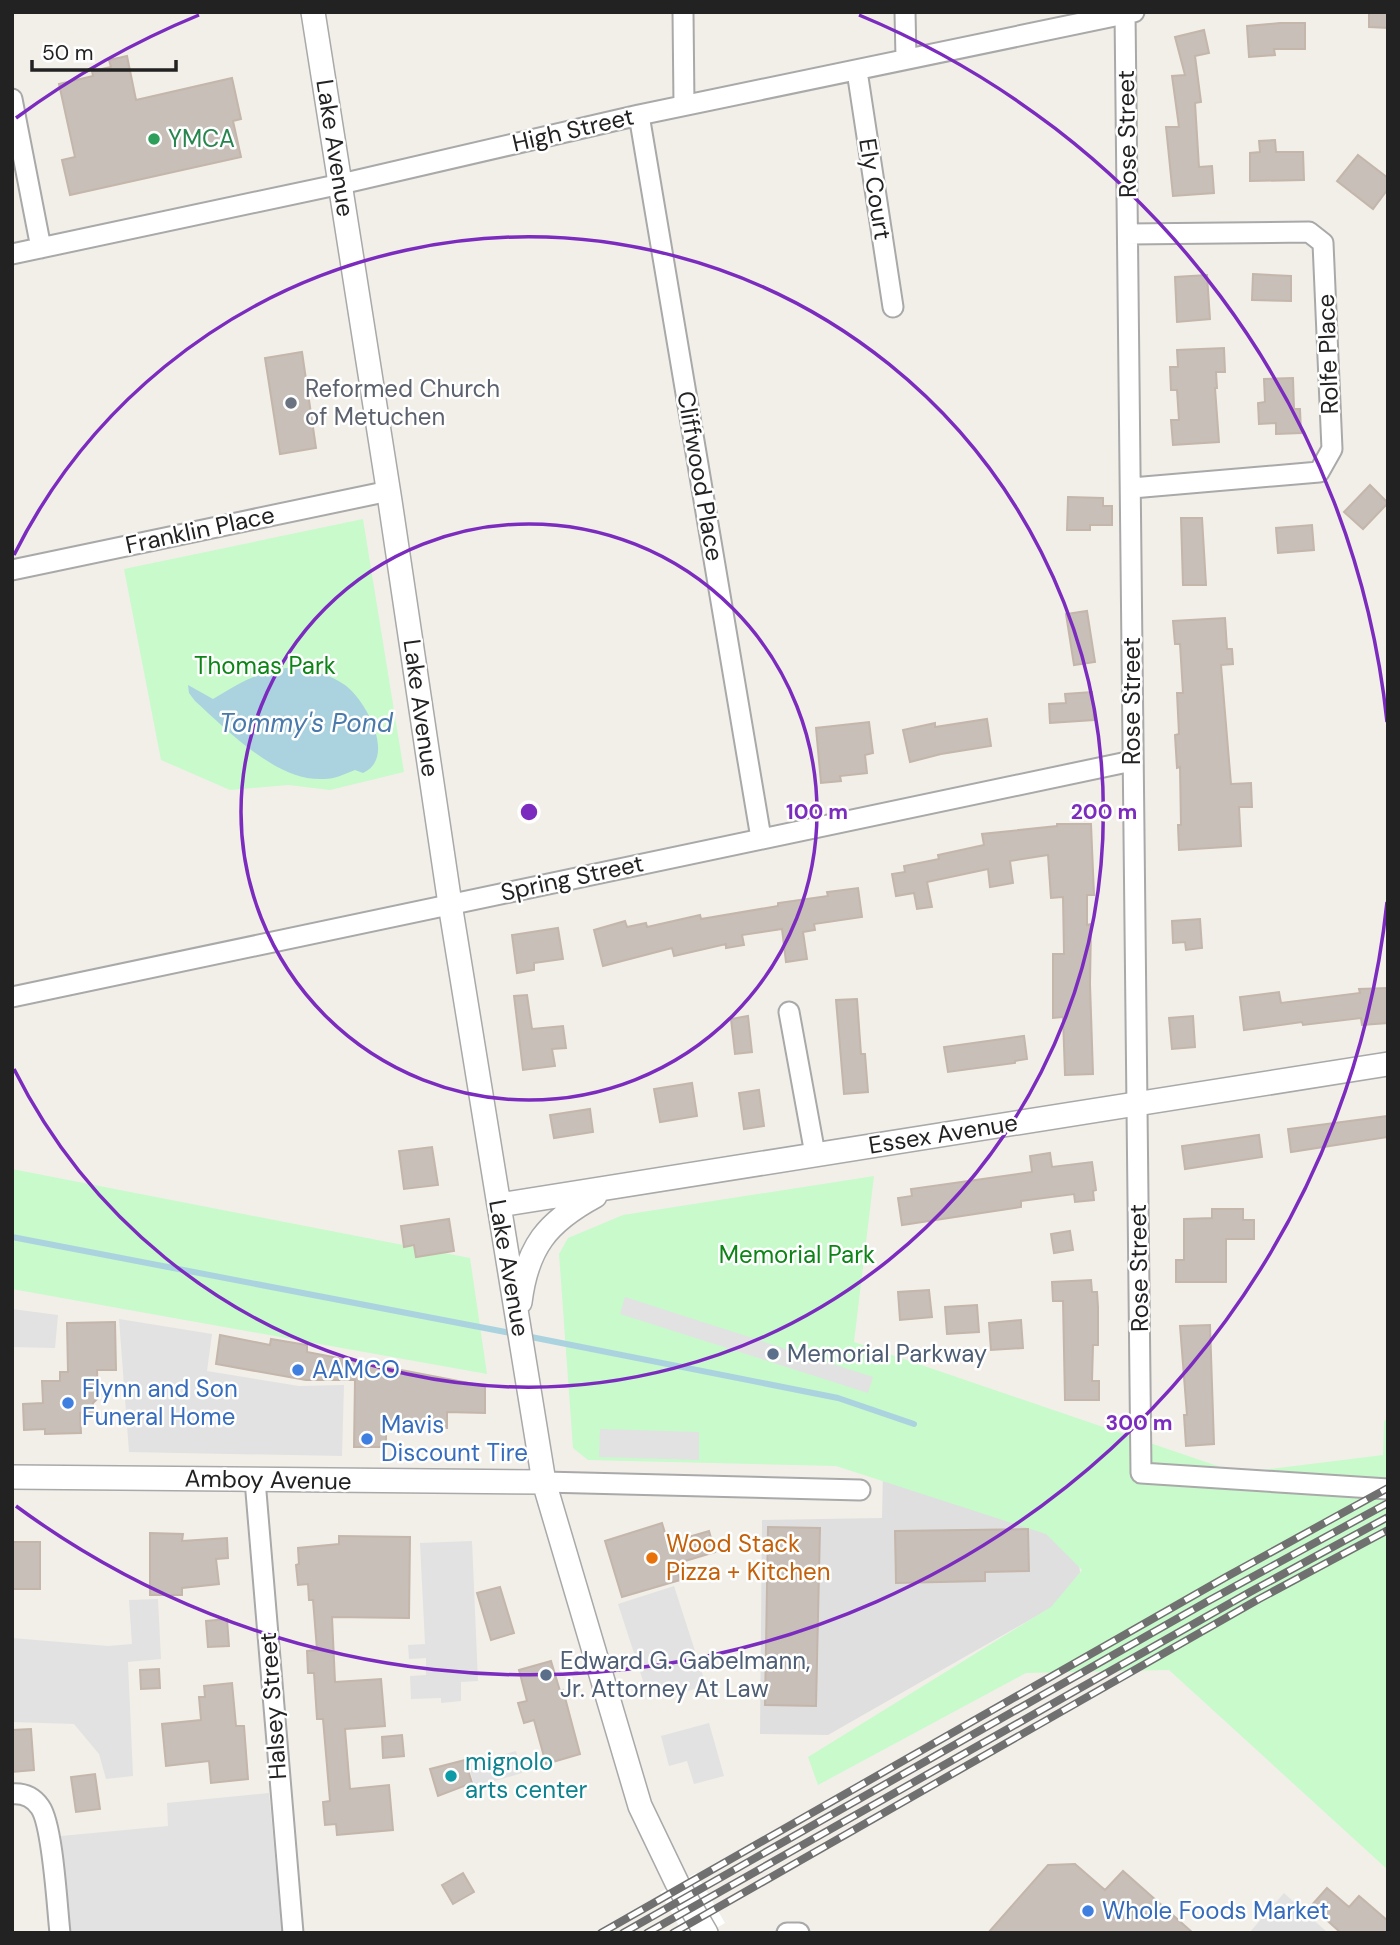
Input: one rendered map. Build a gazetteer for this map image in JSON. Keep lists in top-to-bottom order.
{
  "streets": {
    "street": [
      "High Street",
      "Rose Street",
      "Lake Avenue",
      "Ely Court",
      "Rolfe Place",
      "Cliffwood Place",
      "Franklin Place",
      "Spring Street",
      "Essex Avenue",
      "Amboy Avenue",
      "Halsey Street"
    ]
  },
  "crossings": [
    ["High Street", "Rose Street"],
    ["High Street", "Lake Avenue"],
    ["High Street", "Ely Court"],
    ["High Street", "Cliffwood Place"],
    ["Rose Street", "Rolfe Place"],
    ["Rose Street", "Spring Street"],
    ["Rose Street", "Essex Avenue"],
    ["Lake Avenue", "Franklin Place"],
    ["Lake Avenue", "Spring Street"],
    ["Lake Avenue", "Essex Avenue"],
    ["Lake Avenue", "Amboy Avenue"],
    ["Cliffwood Place", "Spring Street"],
    ["Amboy Avenue", "Halsey Street"]
  ],
  "water": ["Tommy's Pond"],
  "parks": ["Thomas Park", "Memorial Park"],
  "places": [
    "YMCA",
    "Reformed Church of Metuchen",
    "Memorial Parkway",
    "AAMCO",
    "Flynn and Son Funeral Home",
    "Mavis Discount Tire",
    "Wood Stack Pizza + Kitchen",
    "Edward G. Gabelmann, Jr. Attorney At Law",
    "mignolo arts center",
    "Whole Foods Market"
  ],
  "scale_bar": "50 m",
  "rings": ["100 m", "200 m", "300 m"]
}
